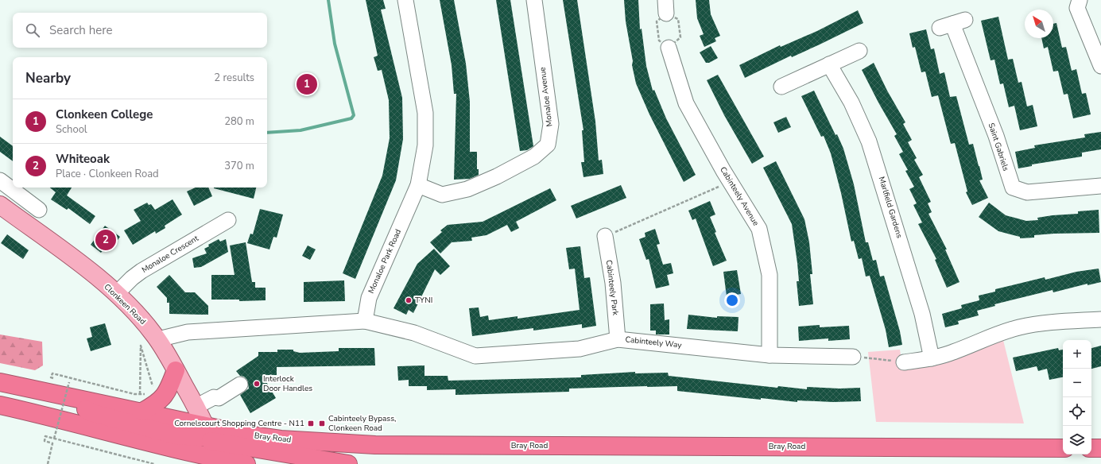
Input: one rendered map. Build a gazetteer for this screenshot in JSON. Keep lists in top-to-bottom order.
{
  "streets": {
    "highway": ["Bray Road"],
    "main road": ["Clonkeen Road"],
    "street": [
      "Monaloe Avenue",
      "Saint Gabriels",
      "Cabinteely Avenue",
      "Marlfield Gardens",
      "Monaloe Crescent",
      "Monaloe Park Road",
      "Cabinteely Park",
      "Cabinteely Way"
    ]
  },
  "crossings": [
    ["Monaloe Avenue", "Monaloe Park Road"],
    ["Cabinteely Avenue", "Cabinteely Way"],
    ["Monaloe Crescent", "Clonkeen Road"],
    ["Monaloe Park Road", "Cabinteely Way"],
    ["Cabinteely Park", "Cabinteely Way"],
    ["Clonkeen Road", "Bray Road"]
  ],
  "places": {
    "other": ["TYNI", "Interlock Door Handles"],
    "transit": ["Cornelscourt Shopping Centre - N11", "Cabinteely Bypass, Clonkeen Road"]
  },
  "north": "top left",
  "page": {
    "search": "Search here",
    "heading": ["Nearby", "2 results"],
    "pins": ["1", "2"],
    "list": [
      {
        "mark": "1",
        "name": "Clonkeen College",
        "note": "School",
        "value": "280 m"
      },
      {
        "mark": "2",
        "name": "Whiteoak",
        "note": "Place · Clonkeen Road",
        "value": "370 m"
      }
    ],
    "map_buttons": ["+", "−"]
  }
}
